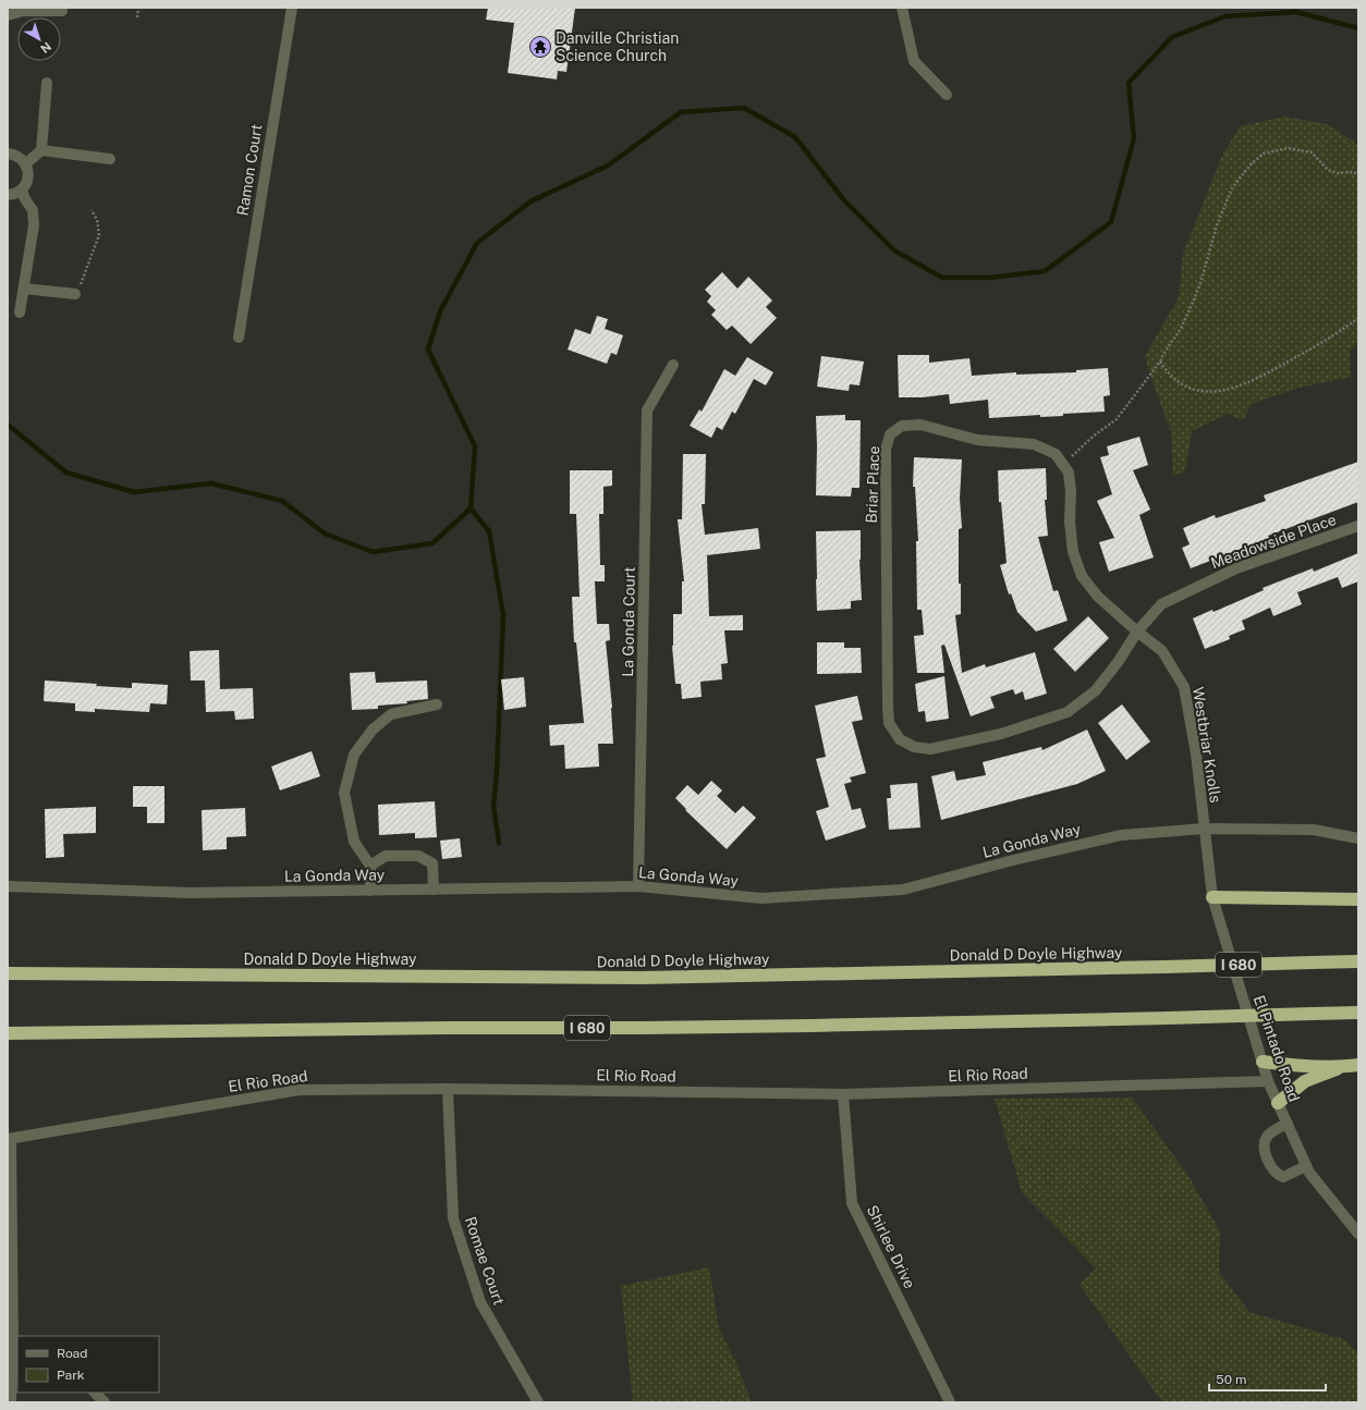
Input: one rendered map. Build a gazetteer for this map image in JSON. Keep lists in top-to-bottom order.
{
  "streets": {
    "highway": ["Donald D Doyle Highway", "I 680"],
    "street": [
      "Ramon Court",
      "Briar Place",
      "Meadowside Place",
      "La Gonda Court",
      "Westbriar Knolls",
      "La Gonda Way",
      "El Pintado Road",
      "El Rio Road",
      "Shirlee Drive",
      "Romae Court"
    ]
  },
  "crossings": [
    ["Briar Place", "Meadowside Place"],
    ["Briar Place", "Westbriar Knolls"],
    ["Meadowside Place", "Westbriar Knolls"],
    ["La Gonda Court", "La Gonda Way"],
    ["Westbriar Knolls", "La Gonda Way"],
    ["Westbriar Knolls", "El Pintado Road"],
    ["La Gonda Way", "El Pintado Road"],
    ["El Pintado Road", "El Rio Road"],
    ["El Rio Road", "Shirlee Drive"],
    ["El Rio Road", "Romae Court"]
  ],
  "places": {
    "temple": ["Danville Christian Science Church"]
  },
  "legend": ["Road", "Park"],
  "scale_bar": "50 m",
  "north": "bottom right"
}
